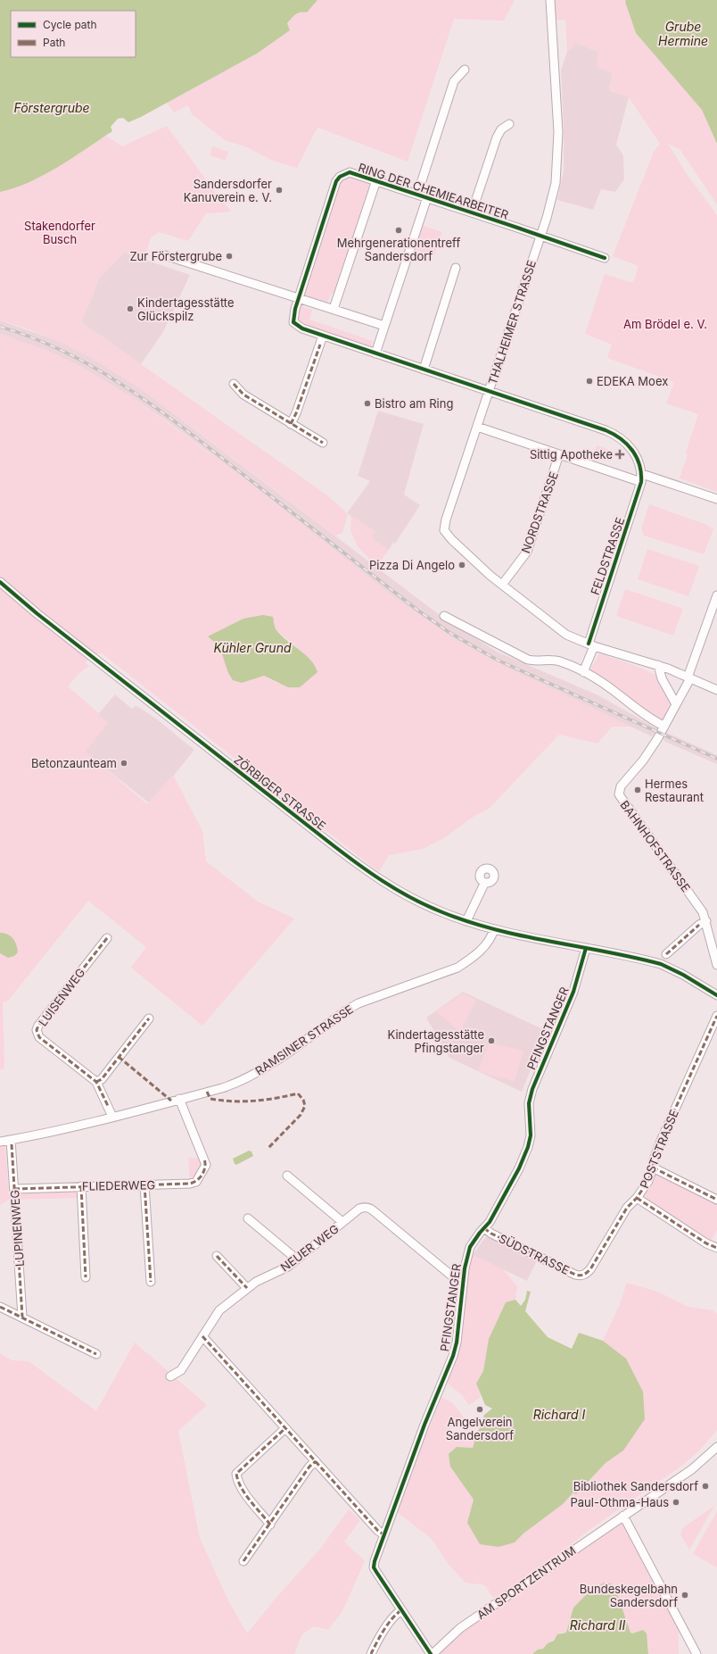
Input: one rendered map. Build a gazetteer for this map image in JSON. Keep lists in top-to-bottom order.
{
  "streets": {
    "street": [
      "RING DER CHEMIEARBEITER",
      "THALHEIMER STRASSE",
      "NORDSTRASSE",
      "FELDSTRASSE",
      "ZÖRBIGER STRASSE",
      "BAHNHOFSTRASSE",
      "LUISENWEG",
      "PFINGSTANGER",
      "RAMSINER STRASSE",
      "POSTSTRASSE",
      "FLIEDERWEG",
      "LUPINENWEG",
      "NEUER WEG",
      "SÜDSTRASSE",
      "AM SPORTZENTRUM"
    ]
  },
  "crossings": [
    ["RING DER CHEMIEARBEITER", "THALHEIMER STRASSE"],
    ["RING DER CHEMIEARBEITER", "FELDSTRASSE"],
    ["THALHEIMER STRASSE", "NORDSTRASSE"],
    ["ZÖRBIGER STRASSE", "PFINGSTANGER"],
    ["ZÖRBIGER STRASSE", "RAMSINER STRASSE"],
    ["LUISENWEG", "RAMSINER STRASSE"],
    ["PFINGSTANGER", "NEUER WEG"],
    ["PFINGSTANGER", "SÜDSTRASSE"],
    ["PFINGSTANGER", "AM SPORTZENTRUM"],
    ["RAMSINER STRASSE", "FLIEDERWEG"],
    ["RAMSINER STRASSE", "LUPINENWEG"],
    ["POSTSTRASSE", "SÜDSTRASSE"],
    ["FLIEDERWEG", "LUPINENWEG"]
  ],
  "water": [
    "Grube Hermine",
    "Förstergrube",
    "Kühler Grund",
    "Richard I",
    "Richard II"
  ],
  "parks": ["Stakendorfer Busch", "Am Brödel e. V."],
  "places": {
    "other": [
      "Sandersdorfer Kanuverein e. V.",
      "Mehrgenerationentreff Sandersdorf",
      "Zur Förstergrube",
      "Kindertagesstätte Glückspilz",
      "EDEKA Moex",
      "Bistro am Ring",
      "Pizza Di Angelo",
      "Betonzaunteam",
      "Hermes Restaurant",
      "Kindertagesstätte Pfingstanger",
      "Angelverein Sandersdorf",
      "Bibliothek Sandersdorf",
      "Paul-Othma-Haus",
      "Bundeskegelbahn Sandersdorf"
    ],
    "health": ["Sittig Apotheke"]
  },
  "legend": ["Cycle path", "Path"]
}
